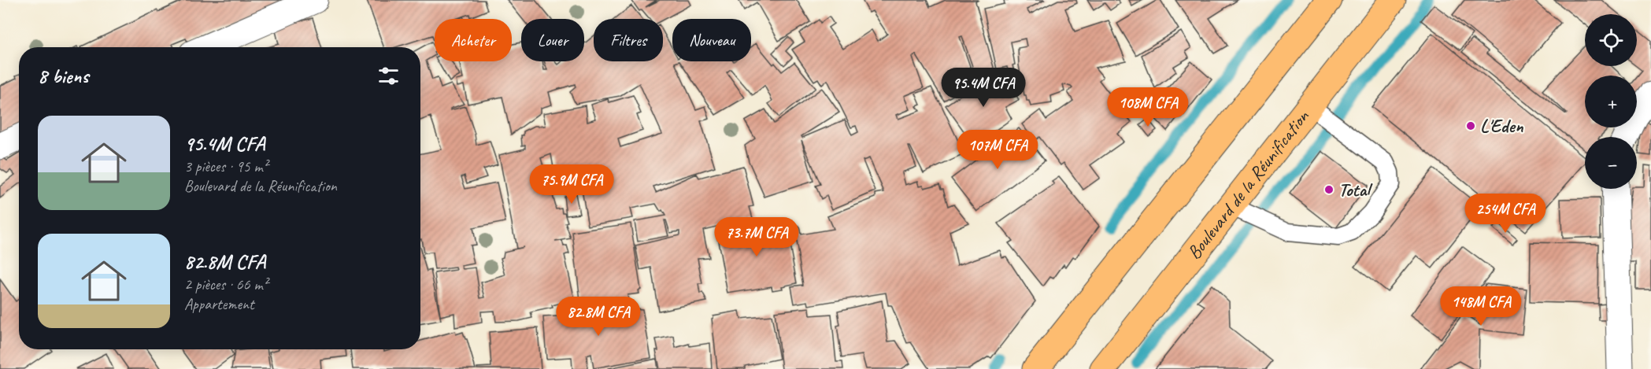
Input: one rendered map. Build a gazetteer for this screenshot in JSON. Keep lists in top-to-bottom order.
{
  "streets": {
    "main road": ["Boulevard de la Réunification"]
  },
  "places": ["L'Eden", "Total"],
  "page": {
    "map_buttons": ["+", "−"],
    "chip": [
      "Acheter",
      "Louer",
      "Filtres",
      "Nouveau"
    ],
    "heading": "8 biens",
    "price": [
      "95.4M CFA",
      "108M CFA",
      "107M CFA",
      "75.9M CFA",
      "254M CFA",
      "73.7M CFA",
      "148M CFA",
      "82.8M CFA"
    ],
    "list": [
      {
        "name": "95.4M CFA",
        "note": "3 pièces · 95 m² · Boulevard de la Réunification"
      },
      {
        "name": "82.8M CFA",
        "note": "2 pièces · 66 m² · Appartement"
      }
    ]
  }
}
